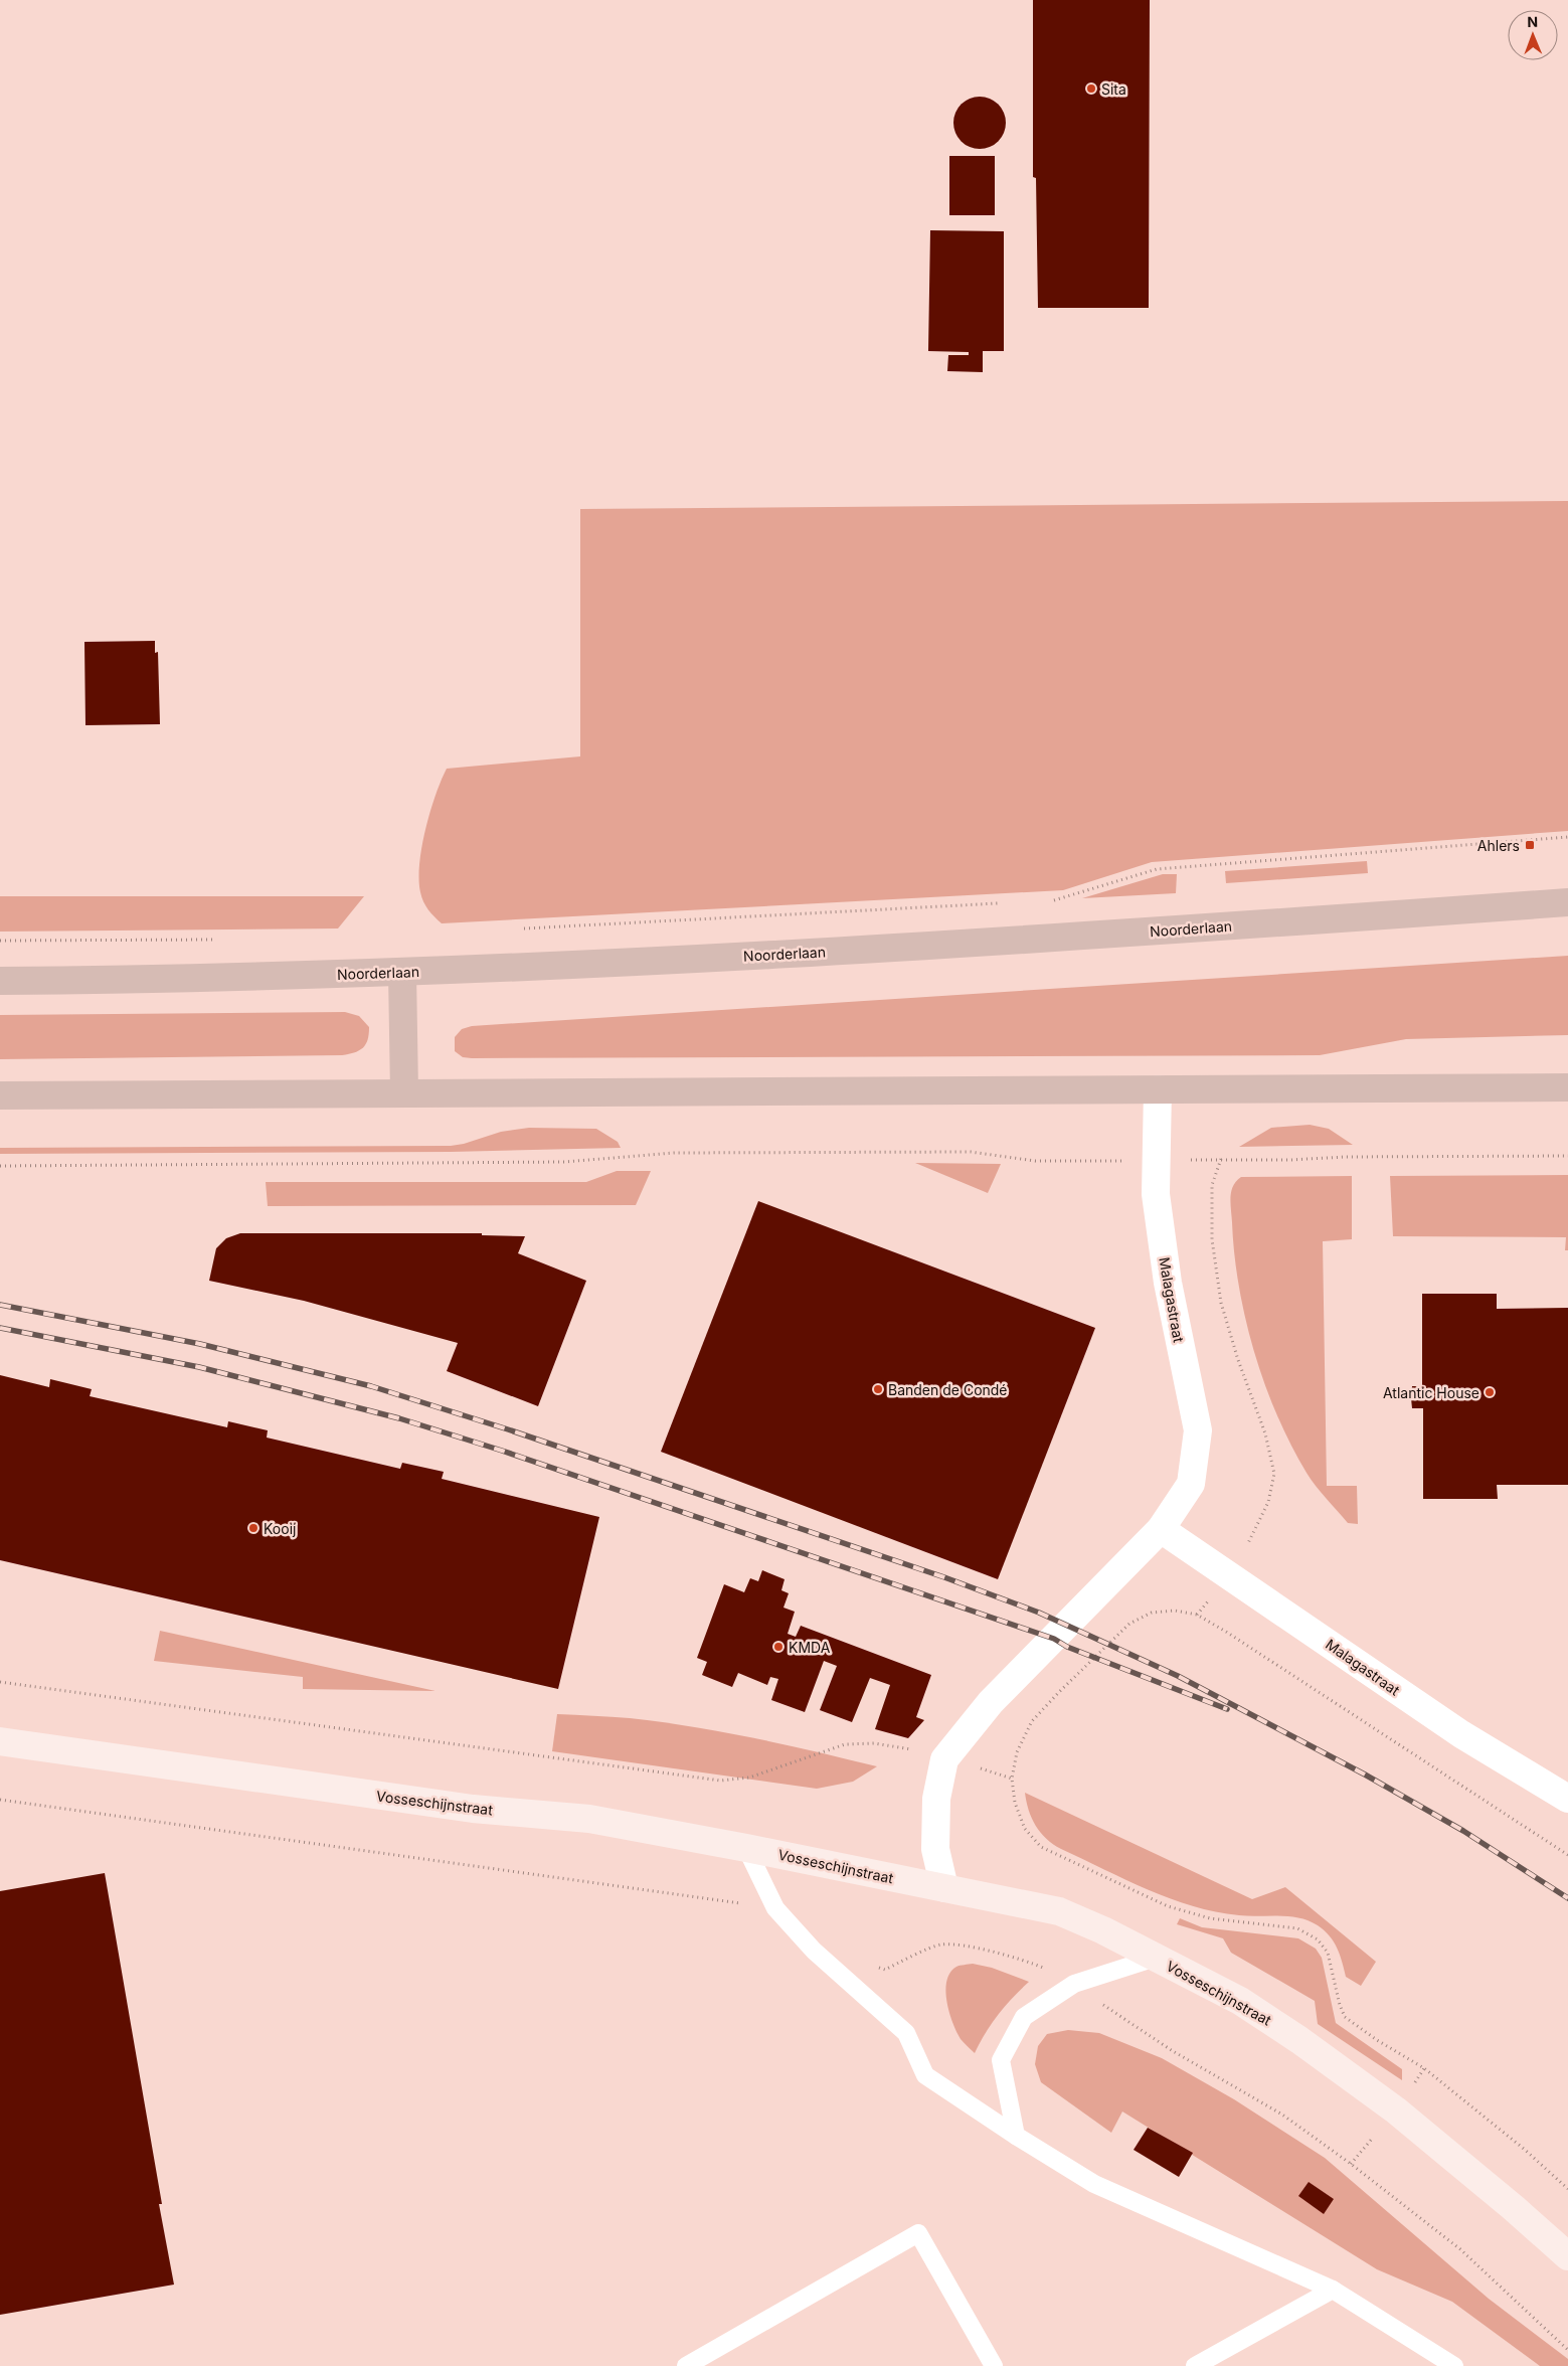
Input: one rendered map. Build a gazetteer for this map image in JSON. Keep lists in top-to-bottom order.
{
  "streets": {
    "main road": ["Noorderlaan"],
    "street": ["Malagastraat", "Vosseschijnstraat"]
  },
  "crossings": [
    ["Malagastraat", "Vosseschijnstraat"]
  ],
  "places": {
    "other": [
      "Sita",
      "Banden de Condé",
      "Atlantic House",
      "Kooij",
      "KMDA"
    ],
    "transit": ["Ahlers"]
  },
  "north": "top"
}
